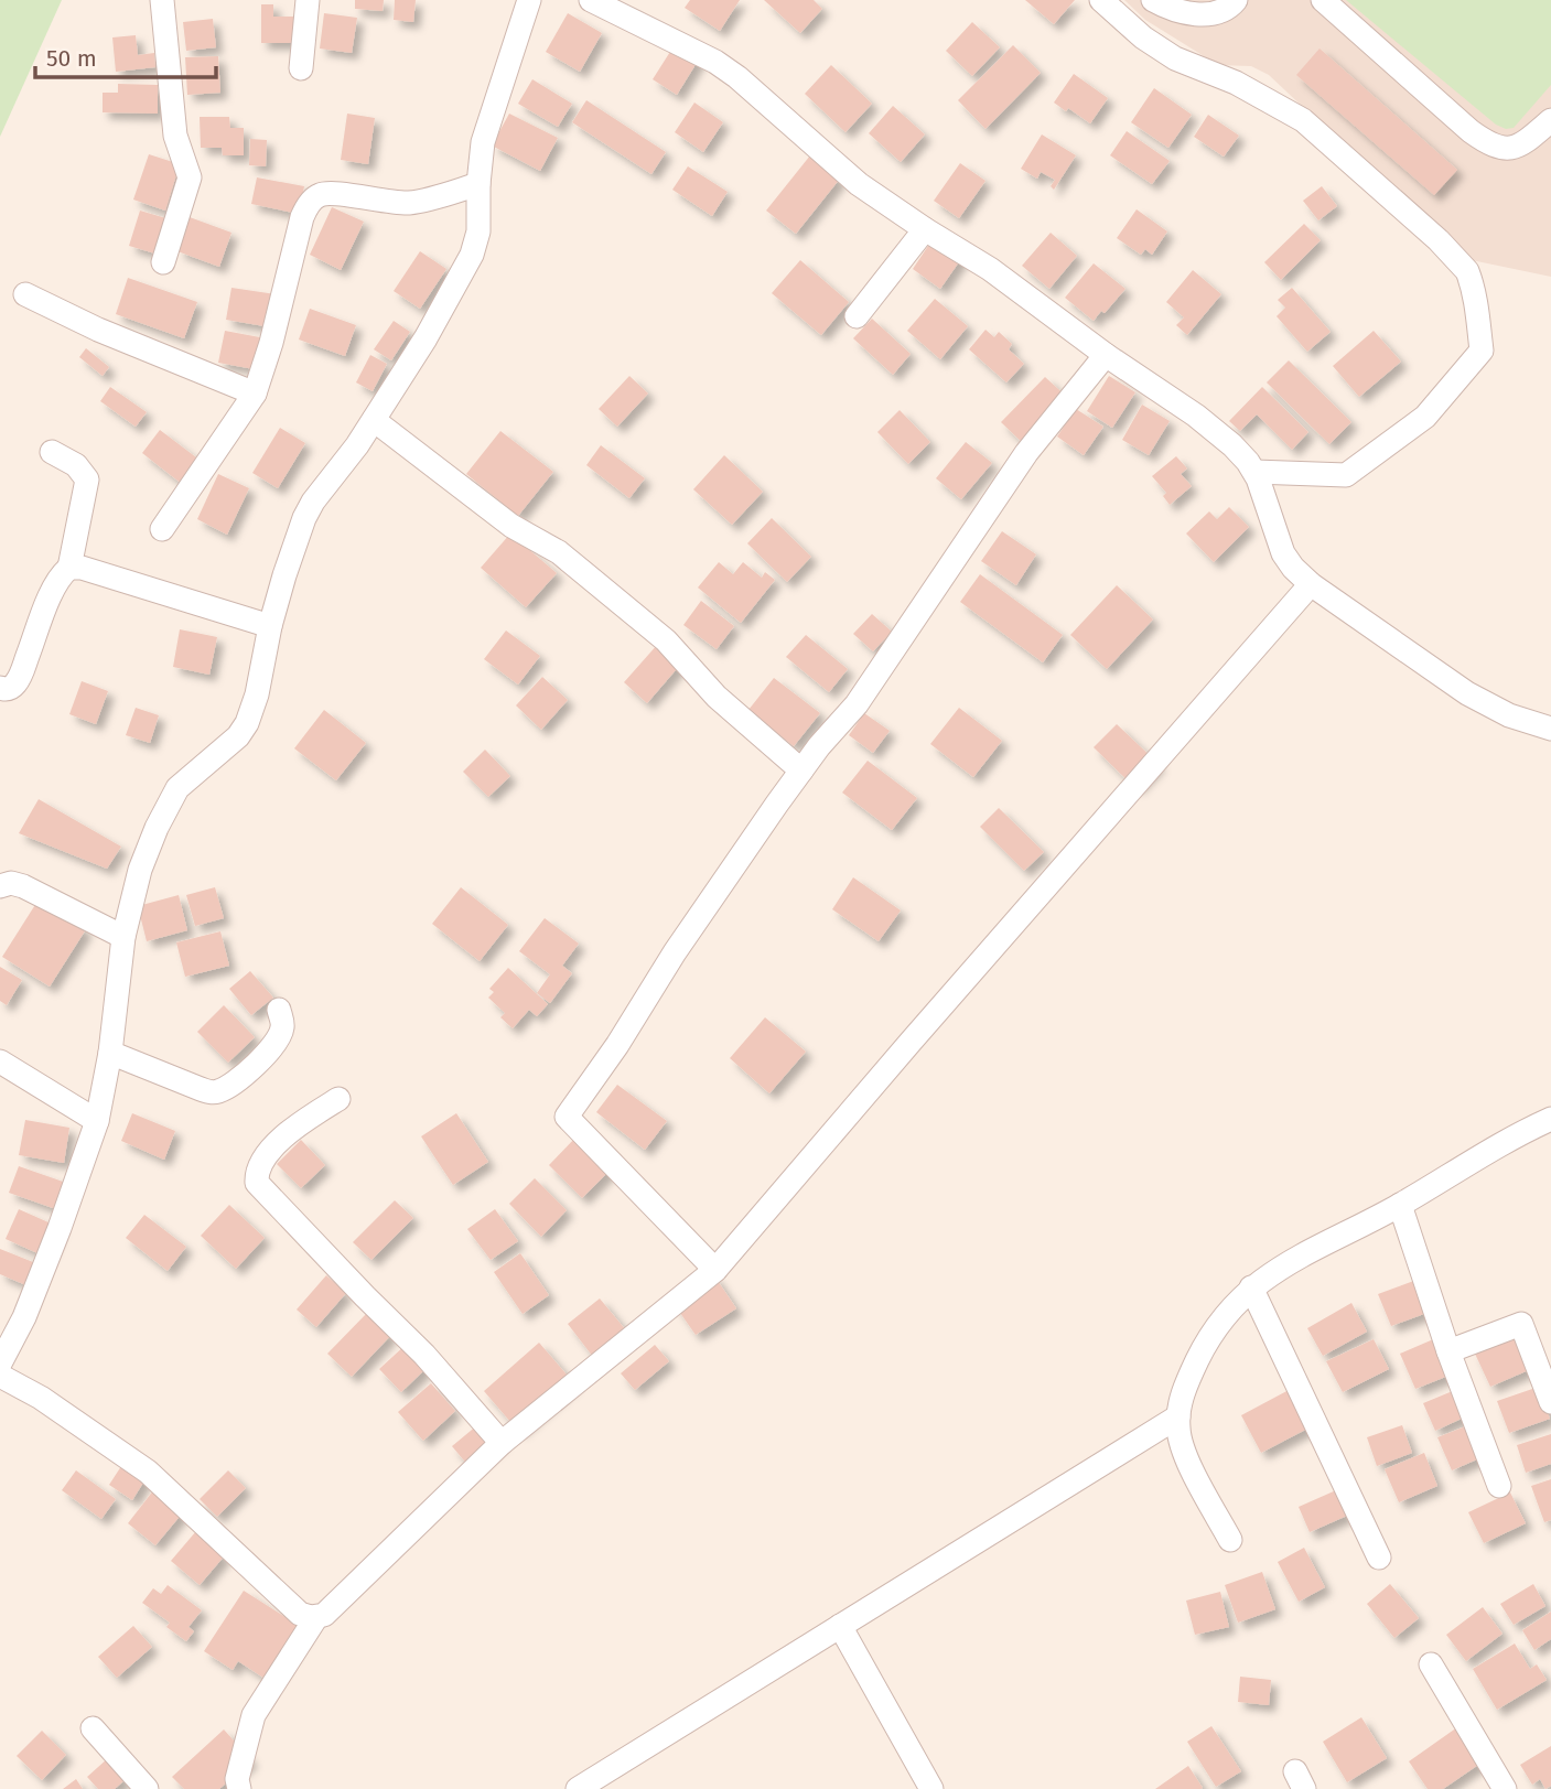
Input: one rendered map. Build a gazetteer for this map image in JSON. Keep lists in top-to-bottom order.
{
  "scale_bar": "50 m"
}
